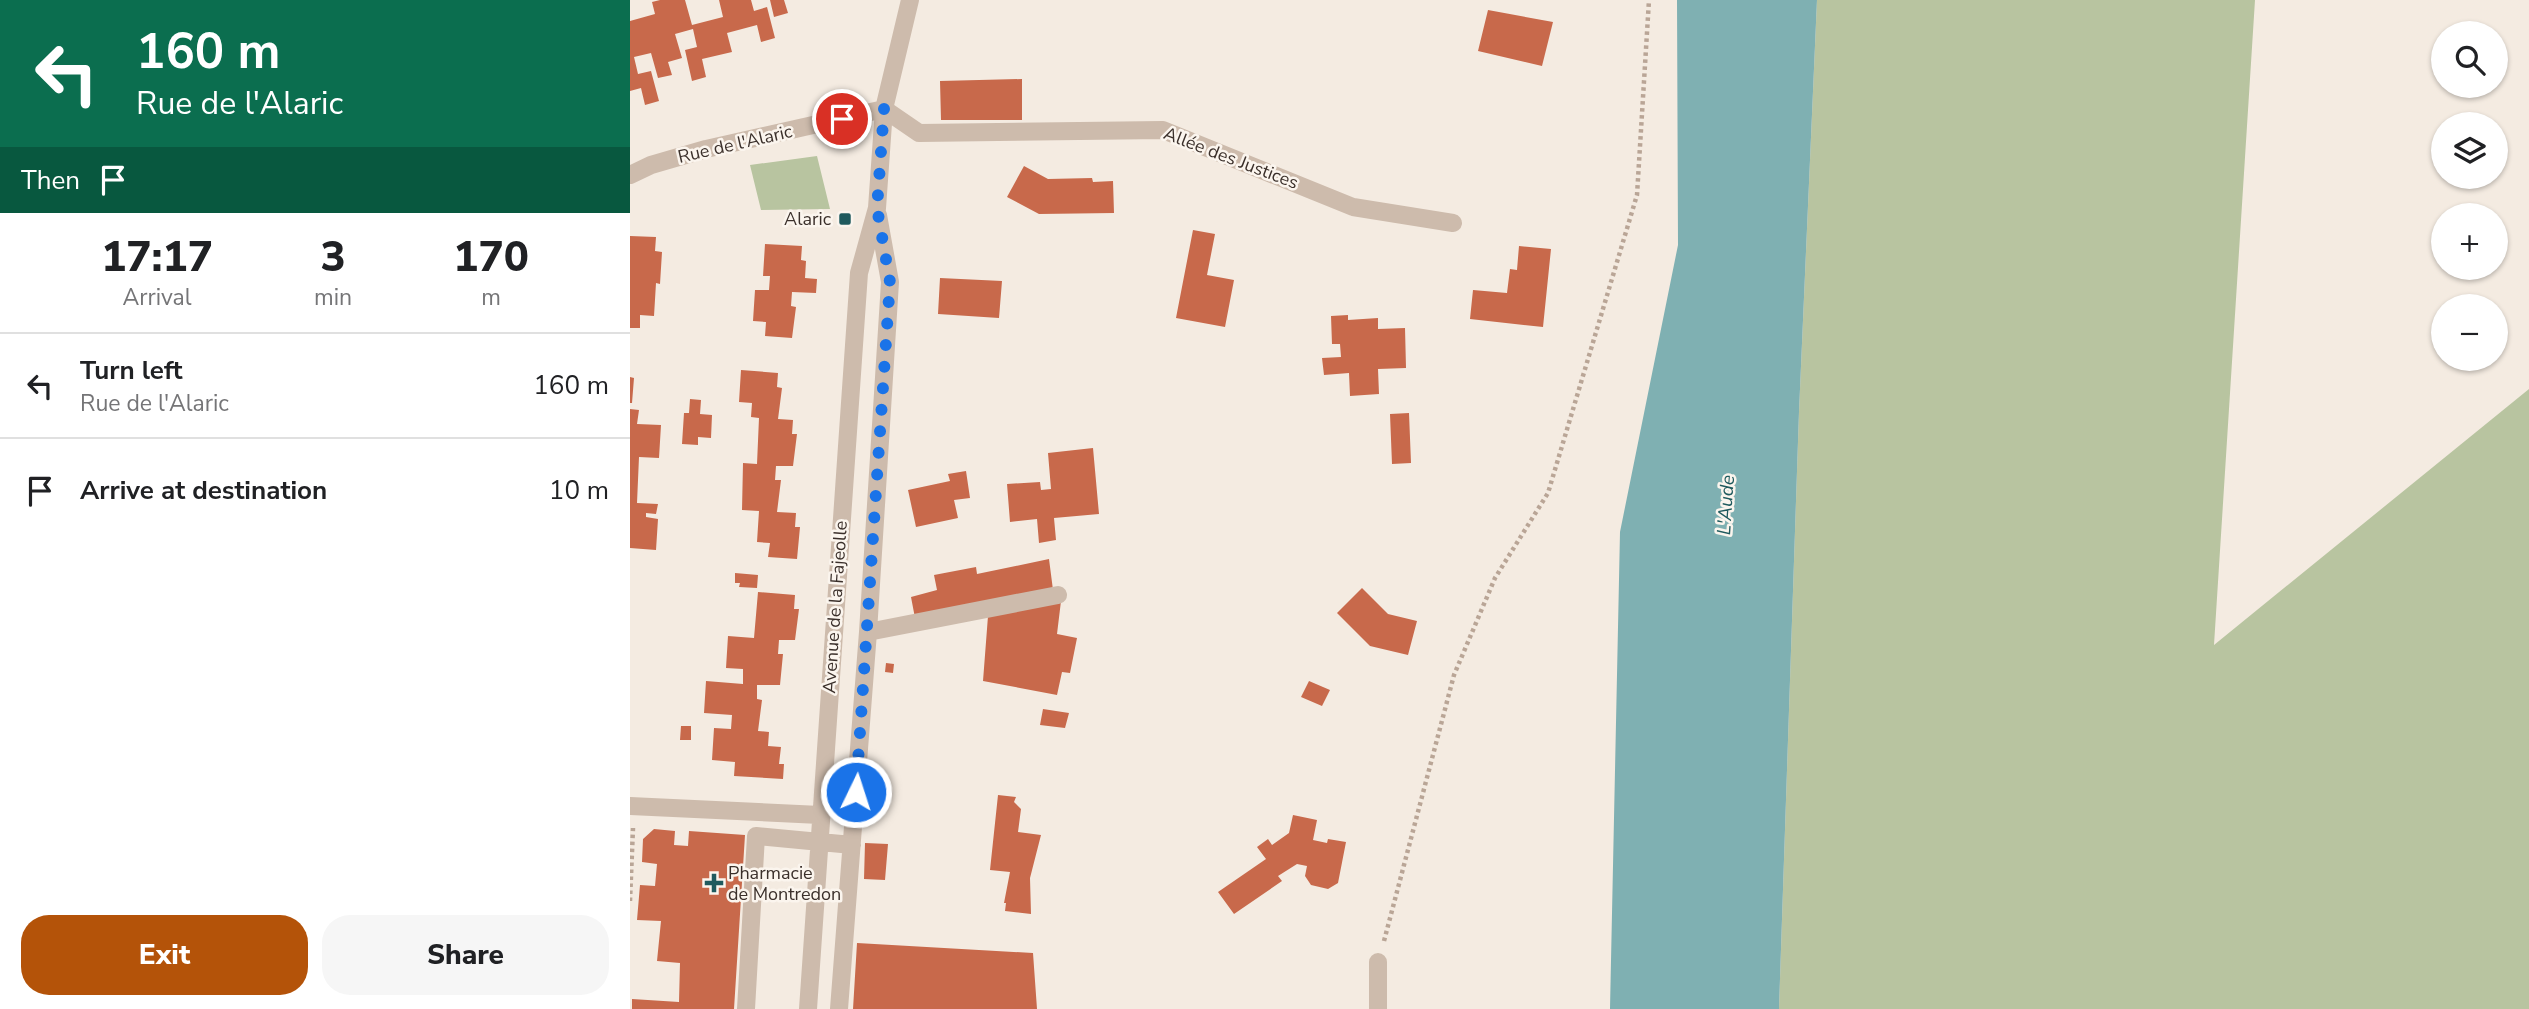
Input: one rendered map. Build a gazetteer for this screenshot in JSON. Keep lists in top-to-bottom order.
{
  "streets": {
    "street": ["Rue de l'Alaric", "Allée des Justices", "Avenue de la Fajeolle"]
  },
  "crossings": [
    ["Rue de l'Alaric", "Allée des Justices"],
    ["Rue de l'Alaric", "Avenue de la Fajeolle"],
    ["Allée des Justices", "Avenue de la Fajeolle"]
  ],
  "water": ["L'Aude"],
  "places": {
    "transit": ["Alaric"],
    "health": ["Pharmacie de Montredon"]
  },
  "page": {
    "turn": ["160 m", "Rue de l'Alaric"],
    "map_buttons": ["+", "−"],
    "then": "Then",
    "eta": [
      "17:17",
      "Arrival",
      "3",
      "min",
      "170",
      "m"
    ],
    "list": [
      {
        "name": "Turn left",
        "note": "Rue de l'Alaric",
        "value": "160 m"
      },
      {
        "name": "Arrive at destination",
        "value": "10 m"
      }
    ],
    "buttons": ["Exit", "Share"]
  }
}
